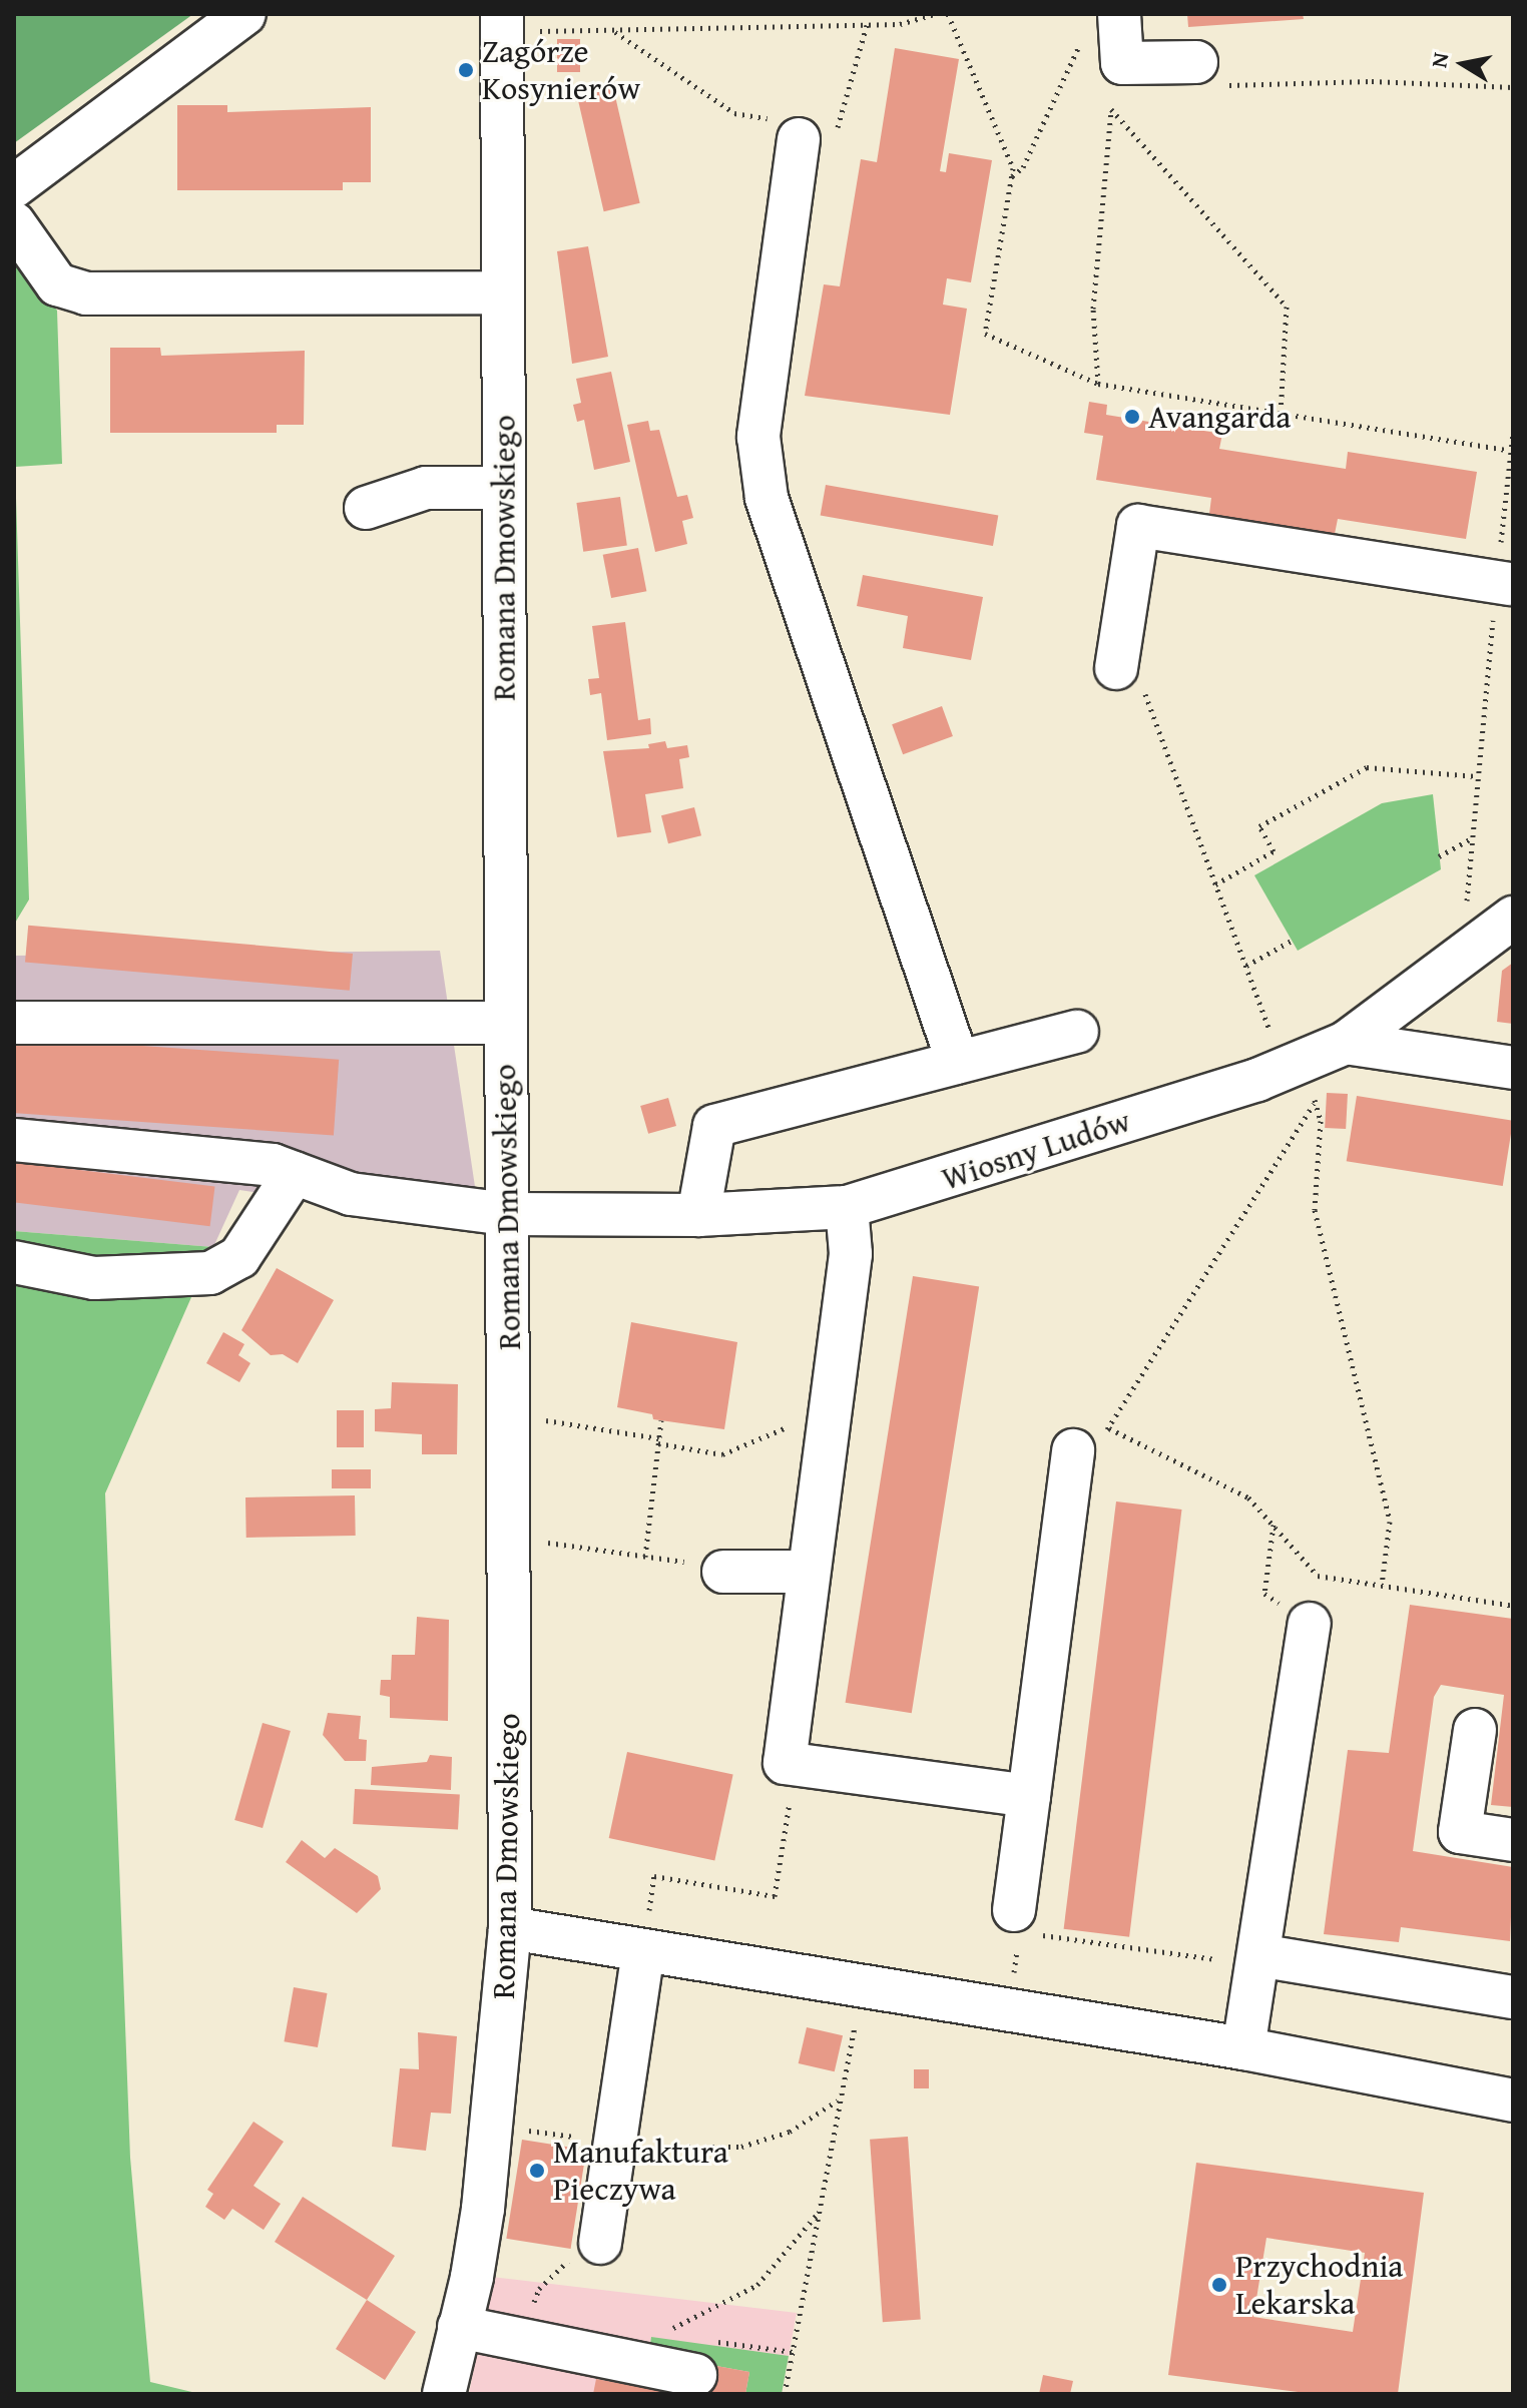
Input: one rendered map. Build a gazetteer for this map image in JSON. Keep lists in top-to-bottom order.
{
  "streets": {
    "street": ["Romana Dmowskiego", "Wiosny Ludów"]
  },
  "crossings": [
    ["Romana Dmowskiego", "Wiosny Ludów"]
  ],
  "places": [
    "Zagórze Kosynierów",
    "Avangarda",
    "Manufaktura Pieczywa",
    "Przychodnia Lekarska"
  ],
  "north": "left"
}
